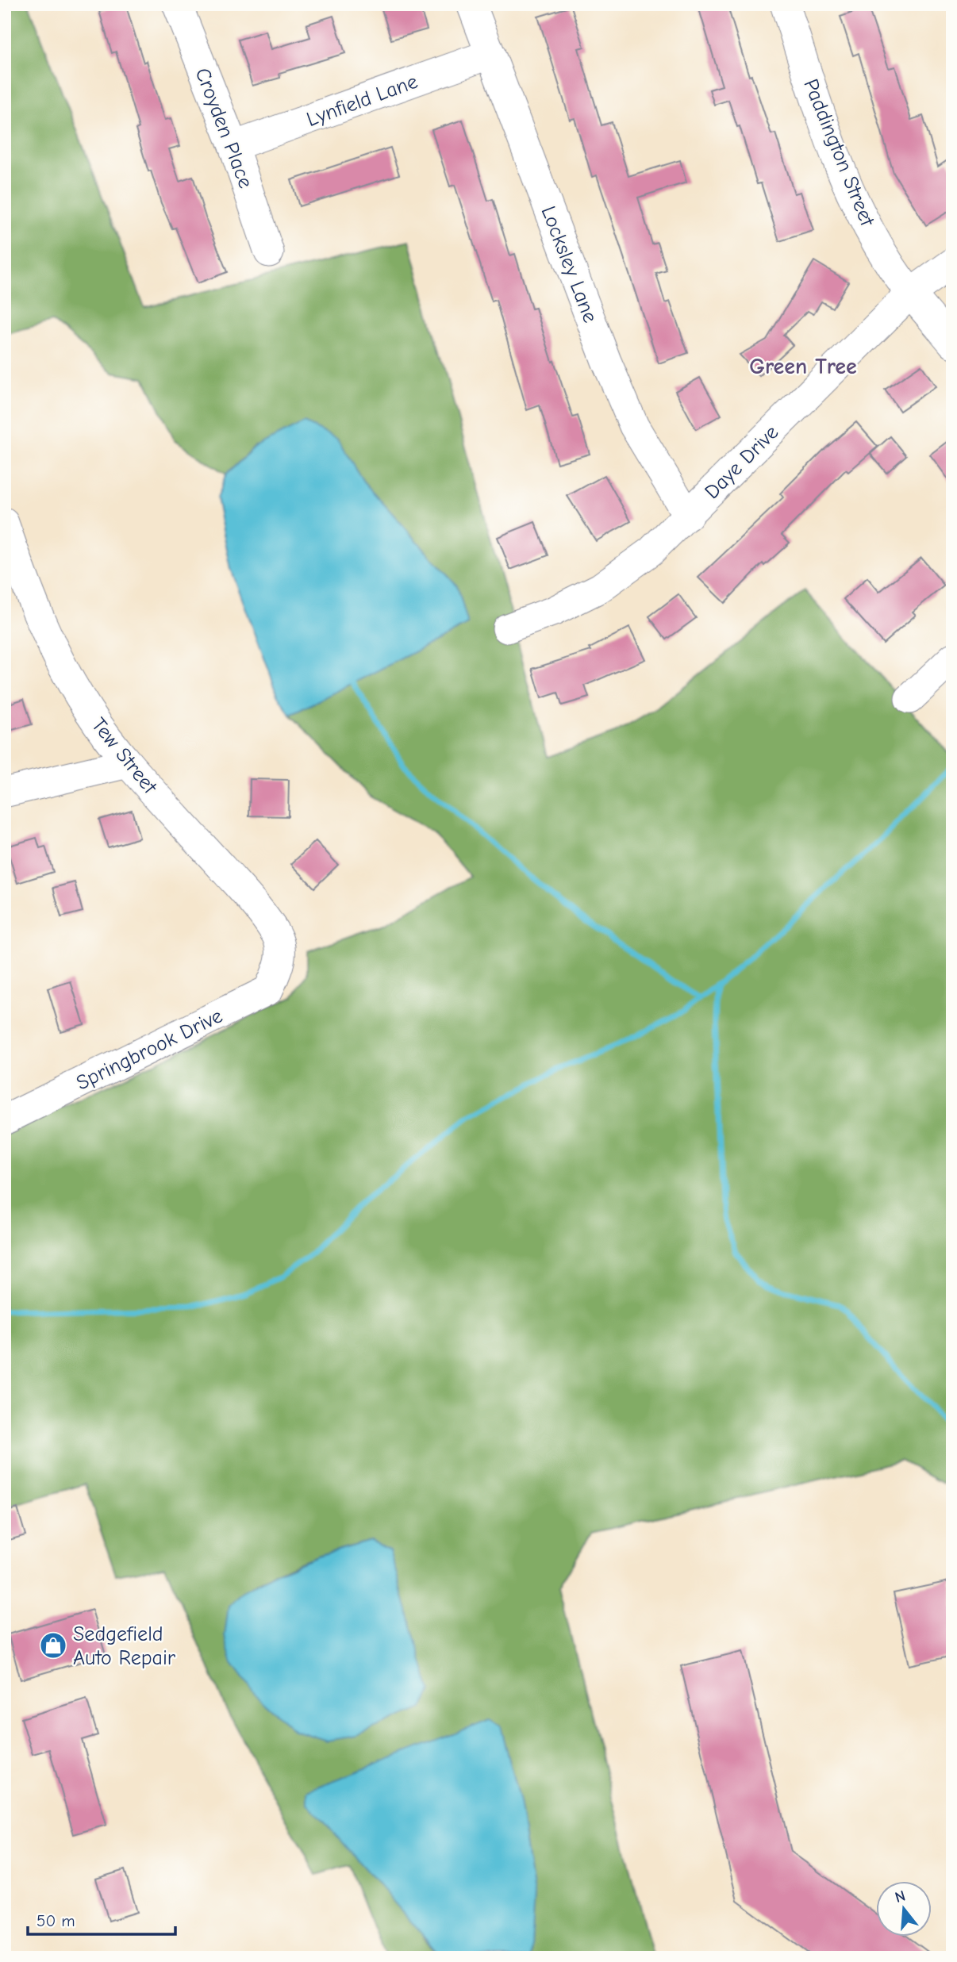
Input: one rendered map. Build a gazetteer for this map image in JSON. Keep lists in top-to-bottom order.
{
  "streets": {
    "street": [
      "Lynfield Lane",
      "Croyden Place",
      "Paddington Street",
      "Locksley Lane",
      "Daye Drive",
      "Tew Street",
      "Springbrook Drive"
    ]
  },
  "crossings": [
    ["Lynfield Lane", "Croyden Place"],
    ["Lynfield Lane", "Locksley Lane"],
    ["Paddington Street", "Daye Drive"],
    ["Locksley Lane", "Daye Drive"],
    ["Tew Street", "Springbrook Drive"]
  ],
  "districts": ["Green Tree"],
  "places": {
    "shop": ["Sedgefield Auto Repair"]
  },
  "scale_bar": "50 m",
  "north": "top"
}
